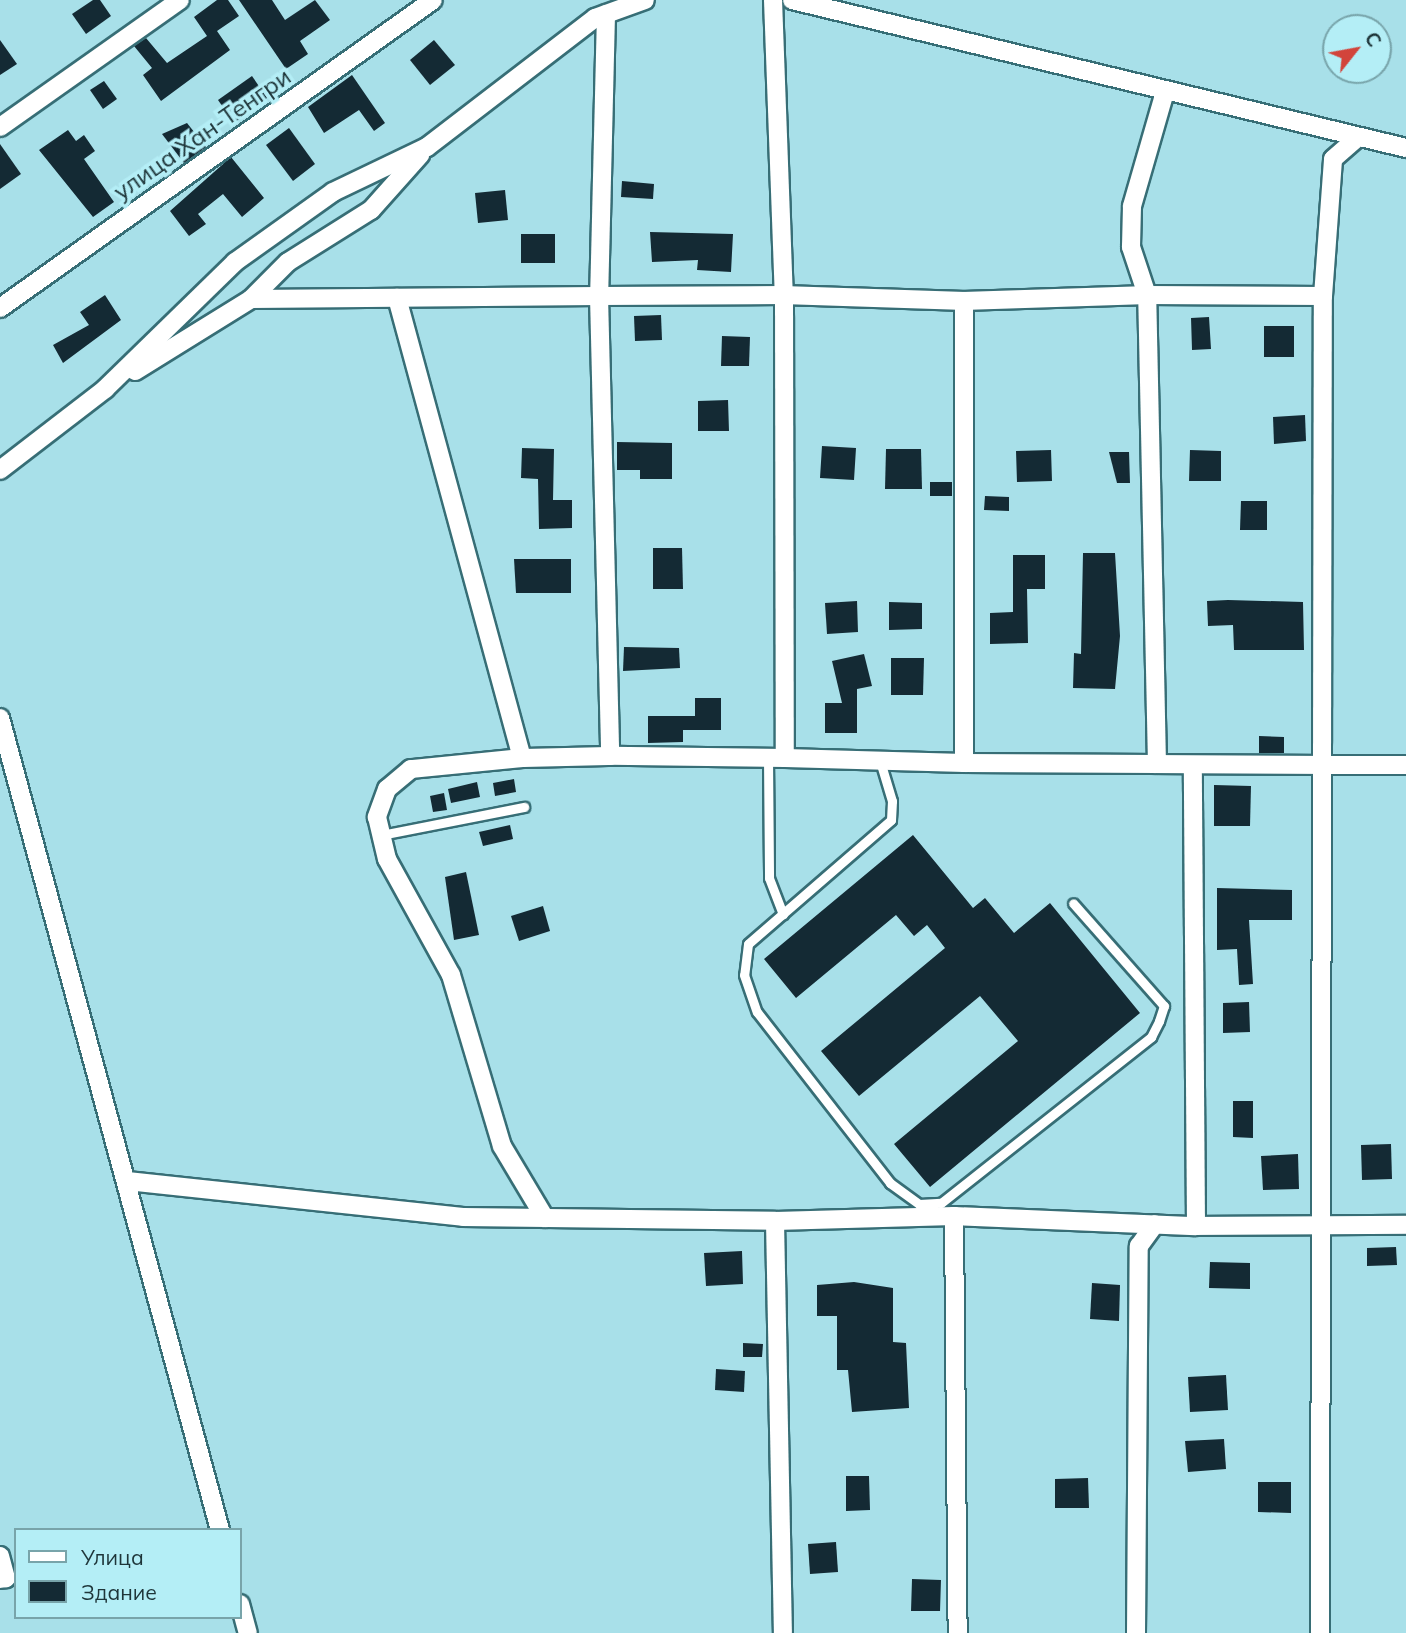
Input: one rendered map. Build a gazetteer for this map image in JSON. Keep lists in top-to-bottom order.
{
  "streets": {
    "street": ["улица Хан-Тенгри"]
  },
  "legend": ["Улица", "Здание"],
  "north": "top right"
}
